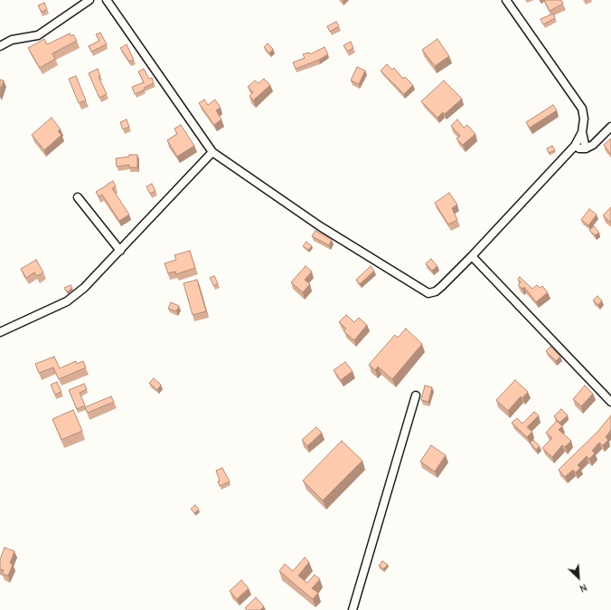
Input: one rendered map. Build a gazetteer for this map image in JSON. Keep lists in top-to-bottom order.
{
  "north": "bottom right"
}
